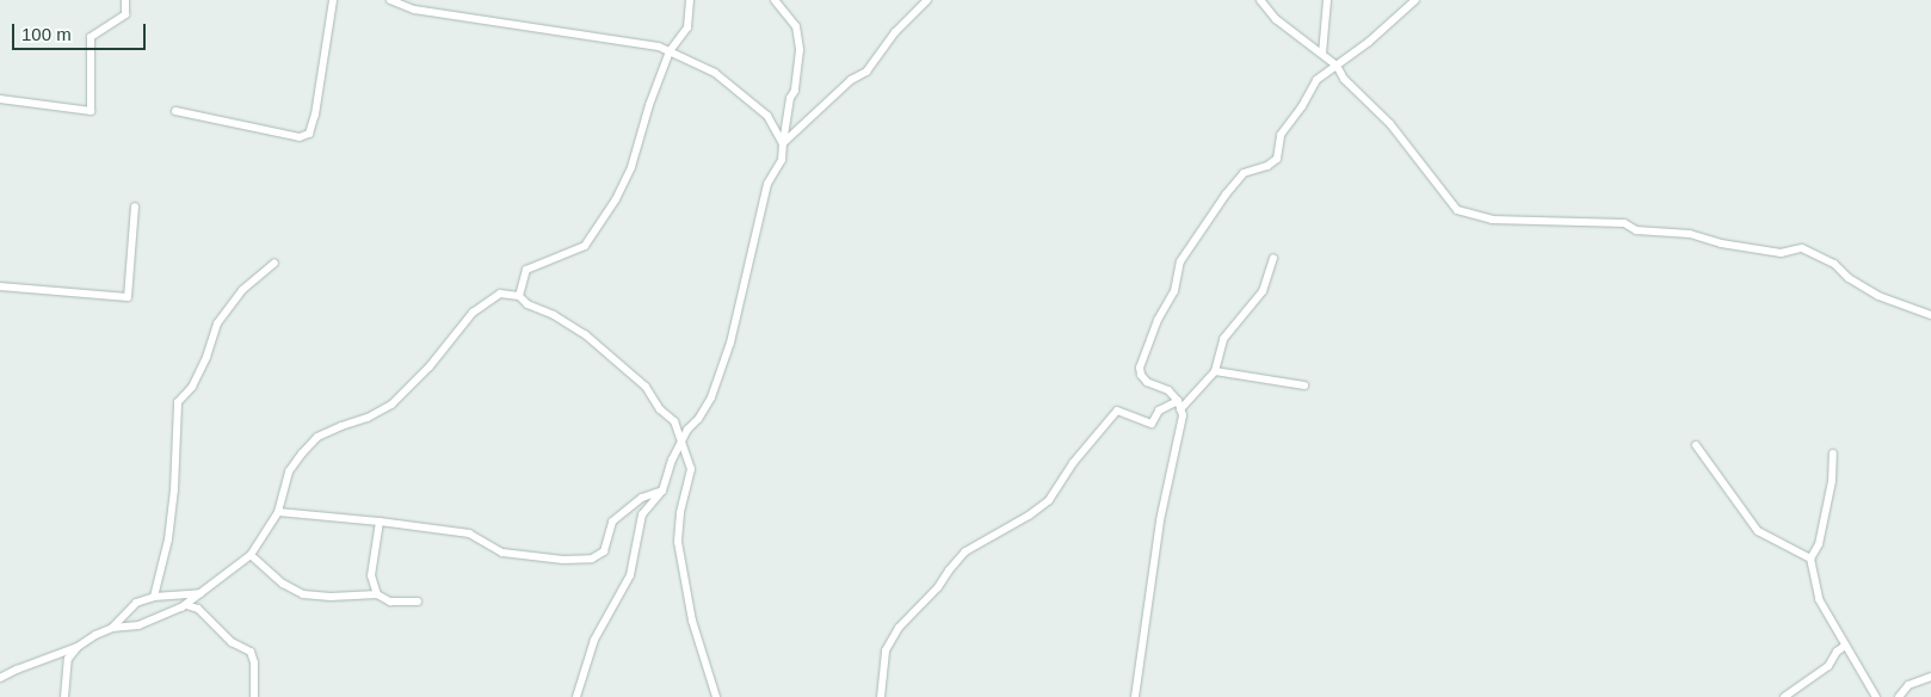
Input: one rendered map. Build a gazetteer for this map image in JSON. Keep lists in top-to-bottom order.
{
  "scale_bar": "100 m"
}
